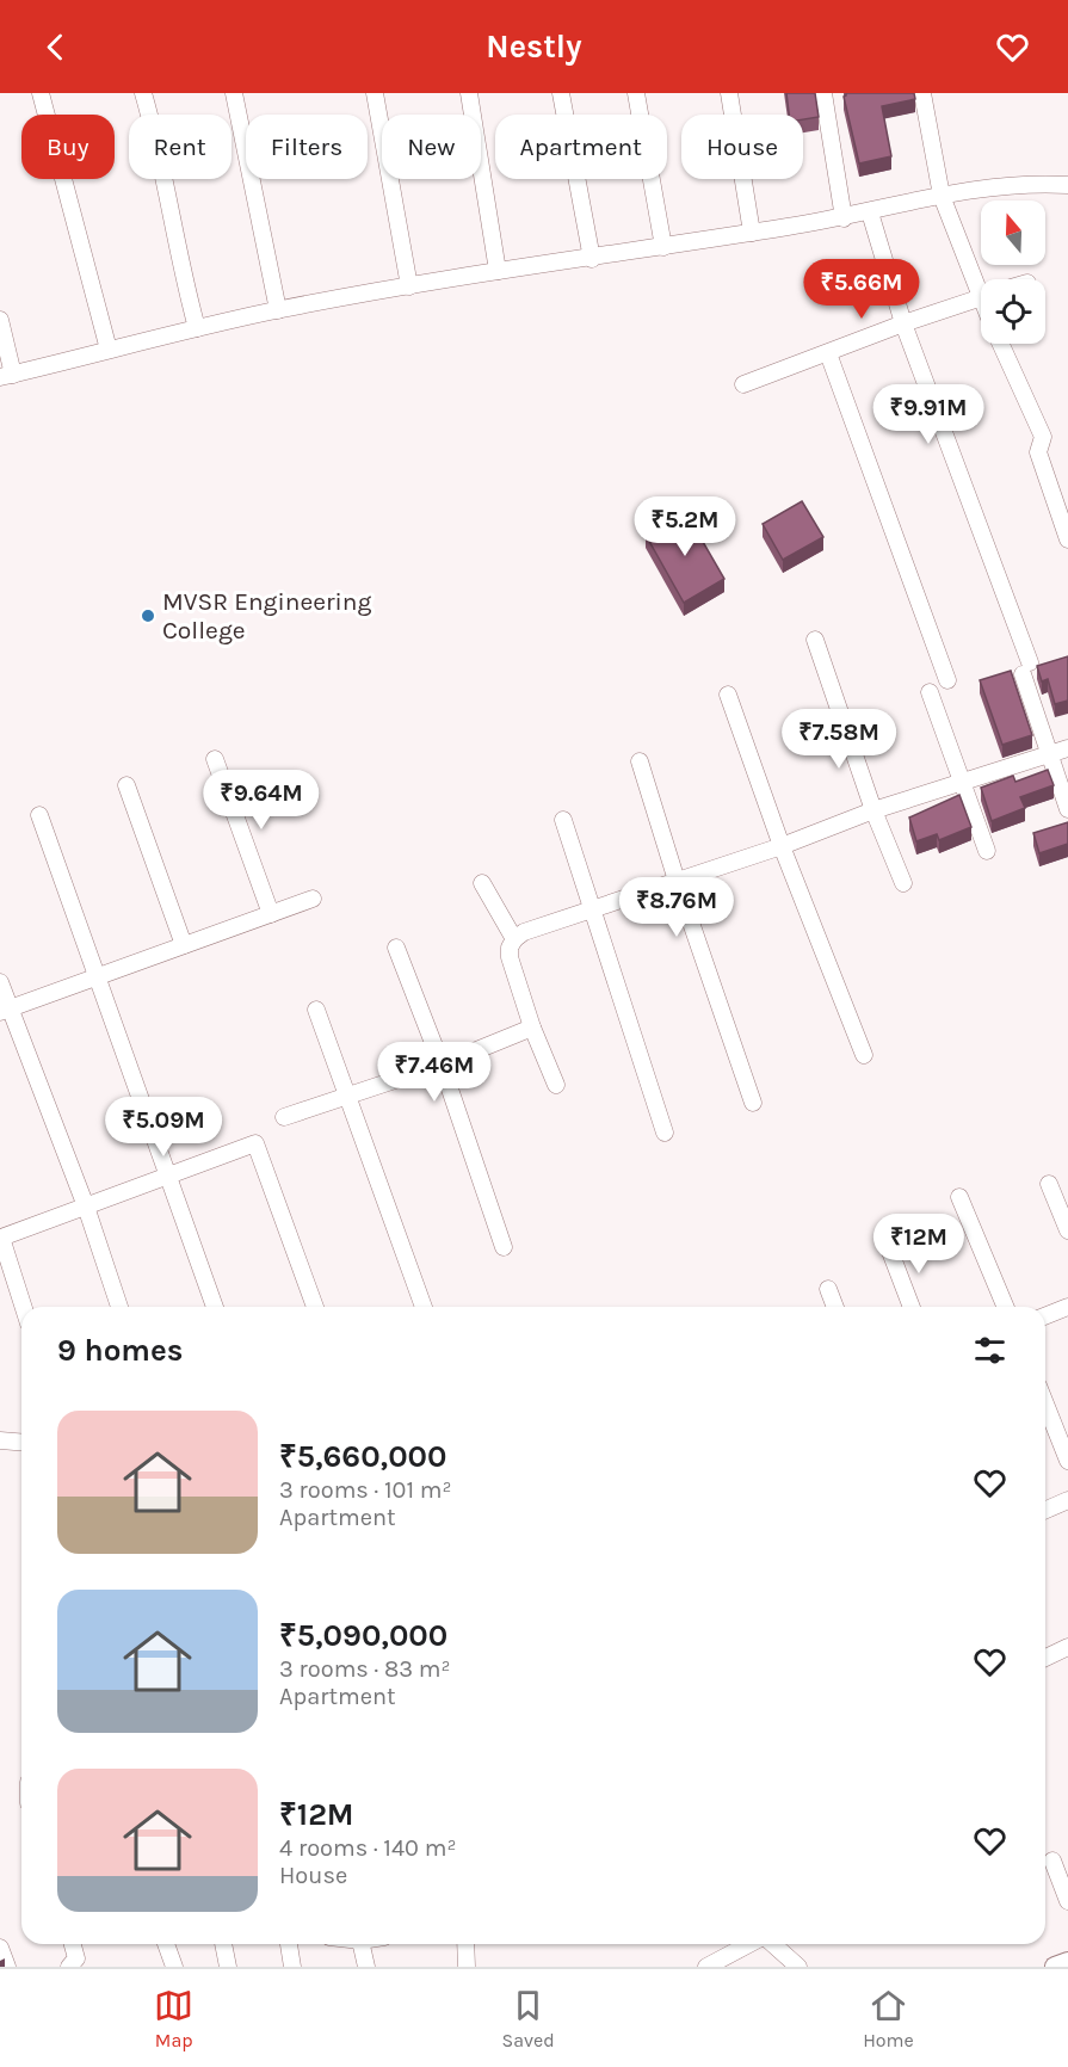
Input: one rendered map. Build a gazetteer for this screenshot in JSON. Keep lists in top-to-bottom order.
{
  "places": ["MVSR Engineering College"],
  "north": "top",
  "page": {
    "header": "Nestly",
    "chip": [
      "Buy",
      "Rent",
      "Filters",
      "New",
      "Apartment",
      "House"
    ],
    "price": [
      "₹5.66M",
      "₹9.91M",
      "₹5.2M",
      "₹7.58M",
      "₹9.64M",
      "₹8.76M",
      "₹7.46M",
      "₹5.09M",
      "₹12M"
    ],
    "heading": "9 homes",
    "list": [
      {
        "name": "₹5,660,000",
        "note": "3 rooms · 101 m² · Apartment"
      },
      {
        "name": "₹5,090,000",
        "note": "3 rooms · 83 m² · Apartment"
      },
      {
        "name": "₹12M",
        "note": "4 rooms · 140 m² · House"
      }
    ],
    "tabs": ["Map", "Saved", "Home"]
  }
}
